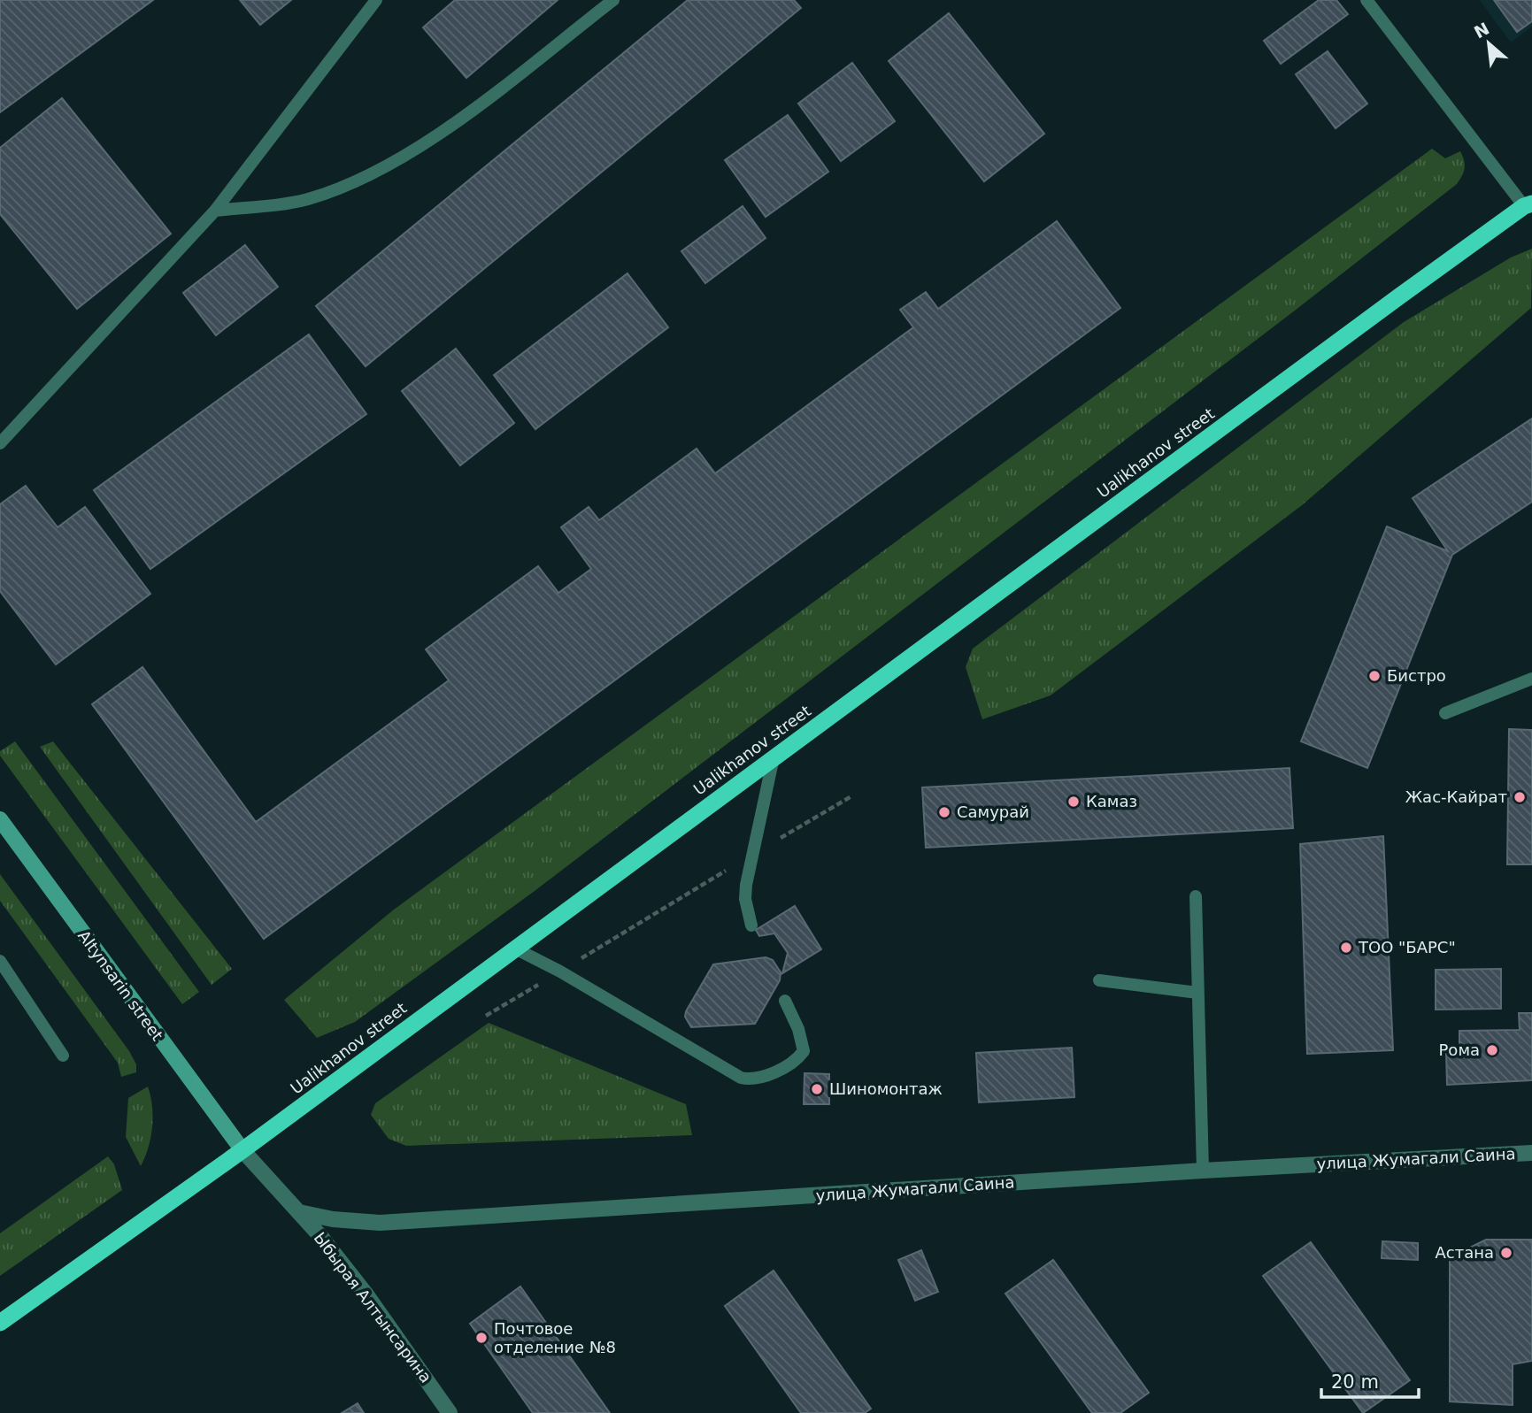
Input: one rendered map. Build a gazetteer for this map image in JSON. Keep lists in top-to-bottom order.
{
  "streets": {
    "highway": ["Ualikhanov street"],
    "main road": ["Altynsarin street"],
    "street": ["улица Жумагали Саина", "Ыбырая Алтынсарина"]
  },
  "crossings": [
    ["Ualikhanov street", "Altynsarin street"],
    ["Ualikhanov street", "Ыбырая Алтынсарина"],
    ["Altynsarin street", "Ыбырая Алтынсарина"],
    ["улица Жумагали Саина", "Ыбырая Алтынсарина"]
  ],
  "places": [
    "Бистро",
    "Жас-Кайрат",
    "Камаз",
    "Самурай",
    "ТОО \"БАРС\"",
    "Рома",
    "Шиномонтаж",
    "Астана",
    "Почтовое отделение №8"
  ],
  "scale_bar": "20 m",
  "north": "top left"
}
